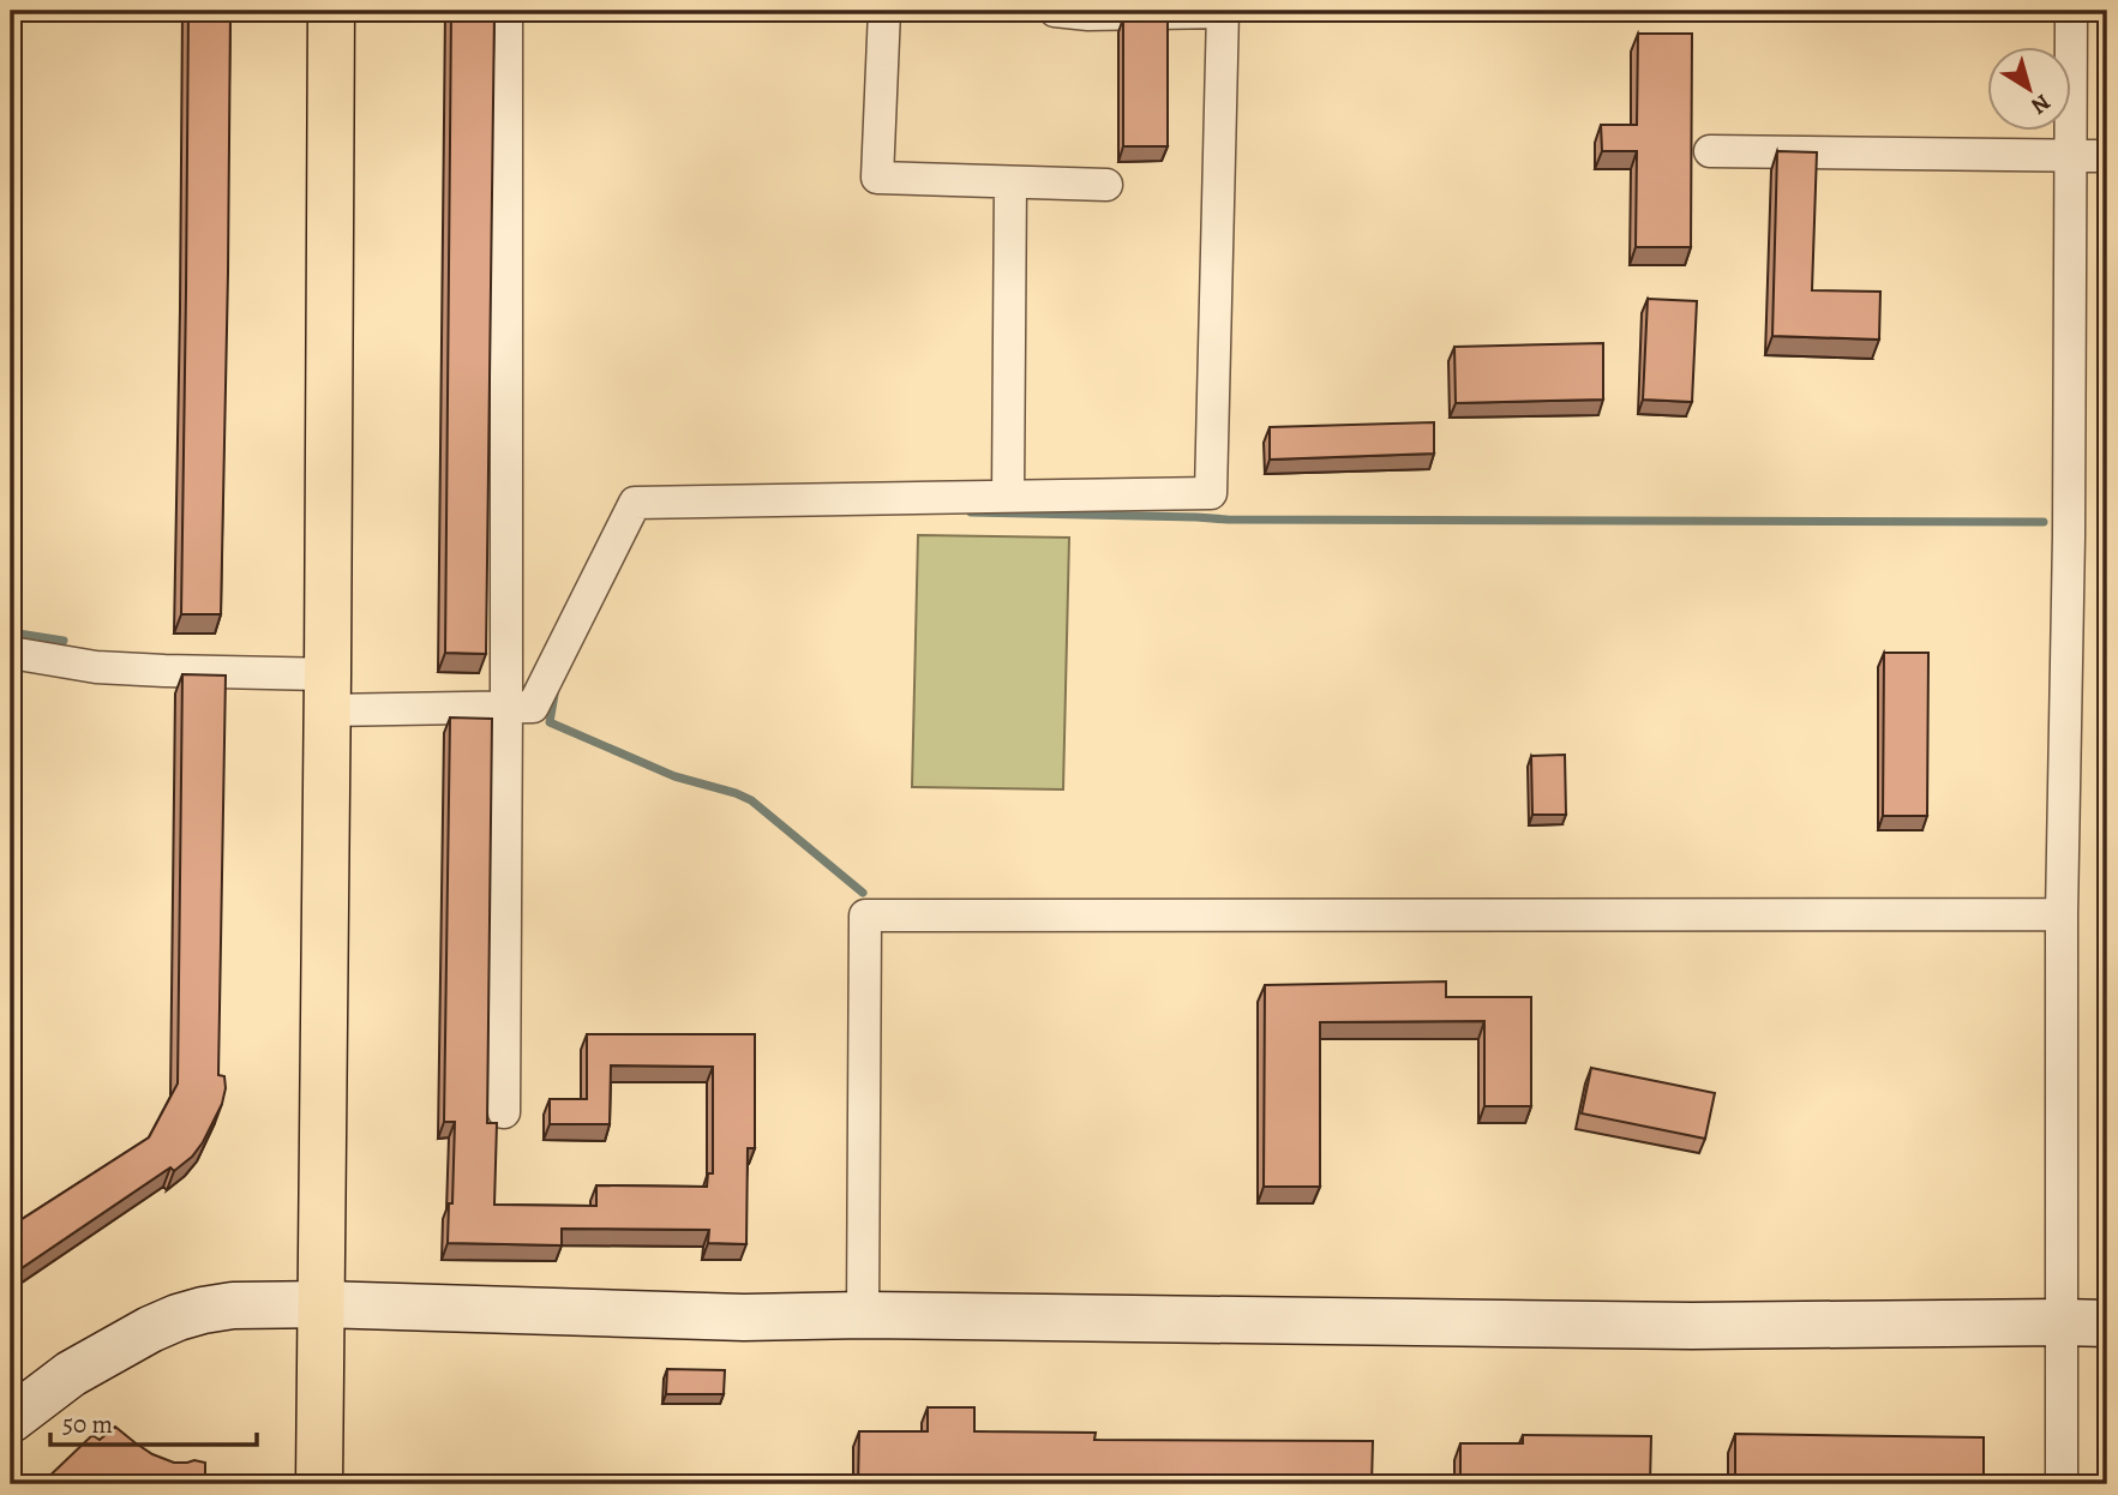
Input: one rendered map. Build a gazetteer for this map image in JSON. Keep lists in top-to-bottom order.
{
  "scale_bar": "50 m",
  "north": "bottom right"
}
